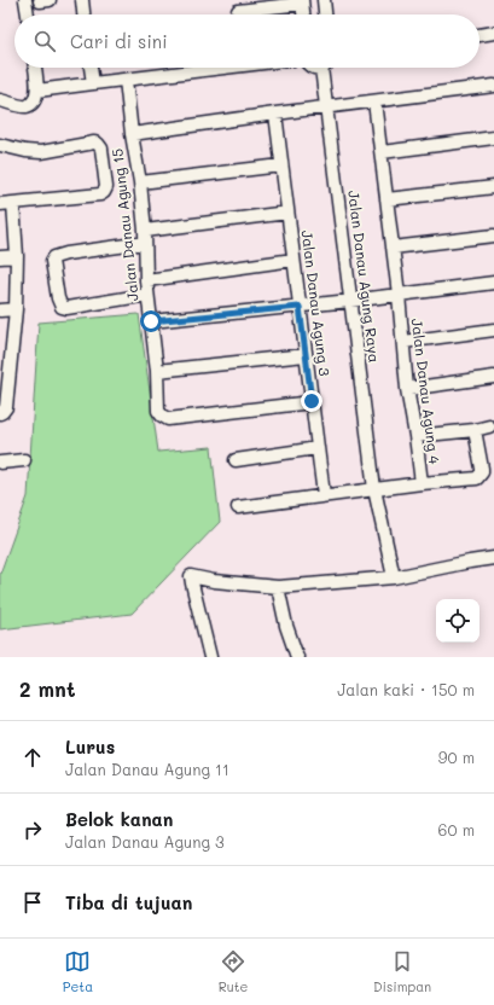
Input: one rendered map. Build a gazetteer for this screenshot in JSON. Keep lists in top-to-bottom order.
{
  "streets": {
    "street": [
      "Jalan Danau Agung 15",
      "Jalan Danau Agung Raya",
      "Jalan Danau Agung 3",
      "Jalan Danau Agung 4"
    ]
  },
  "crossings": [
    ["Jalan Danau Agung 15", "Jalan Danau Agung 3"]
  ],
  "page": {
    "search": "Cari di sini",
    "heading": ["2 mnt", "Jalan kaki · 150 m"],
    "list": [
      ["Lurus", "Jalan Danau Agung 11", "90 m"],
      ["Belok kanan", "Jalan Danau Agung 3", "60 m"],
      "Tiba di tujuan"
    ],
    "nav": ["Peta", "Rute", "Disimpan"]
  }
}
